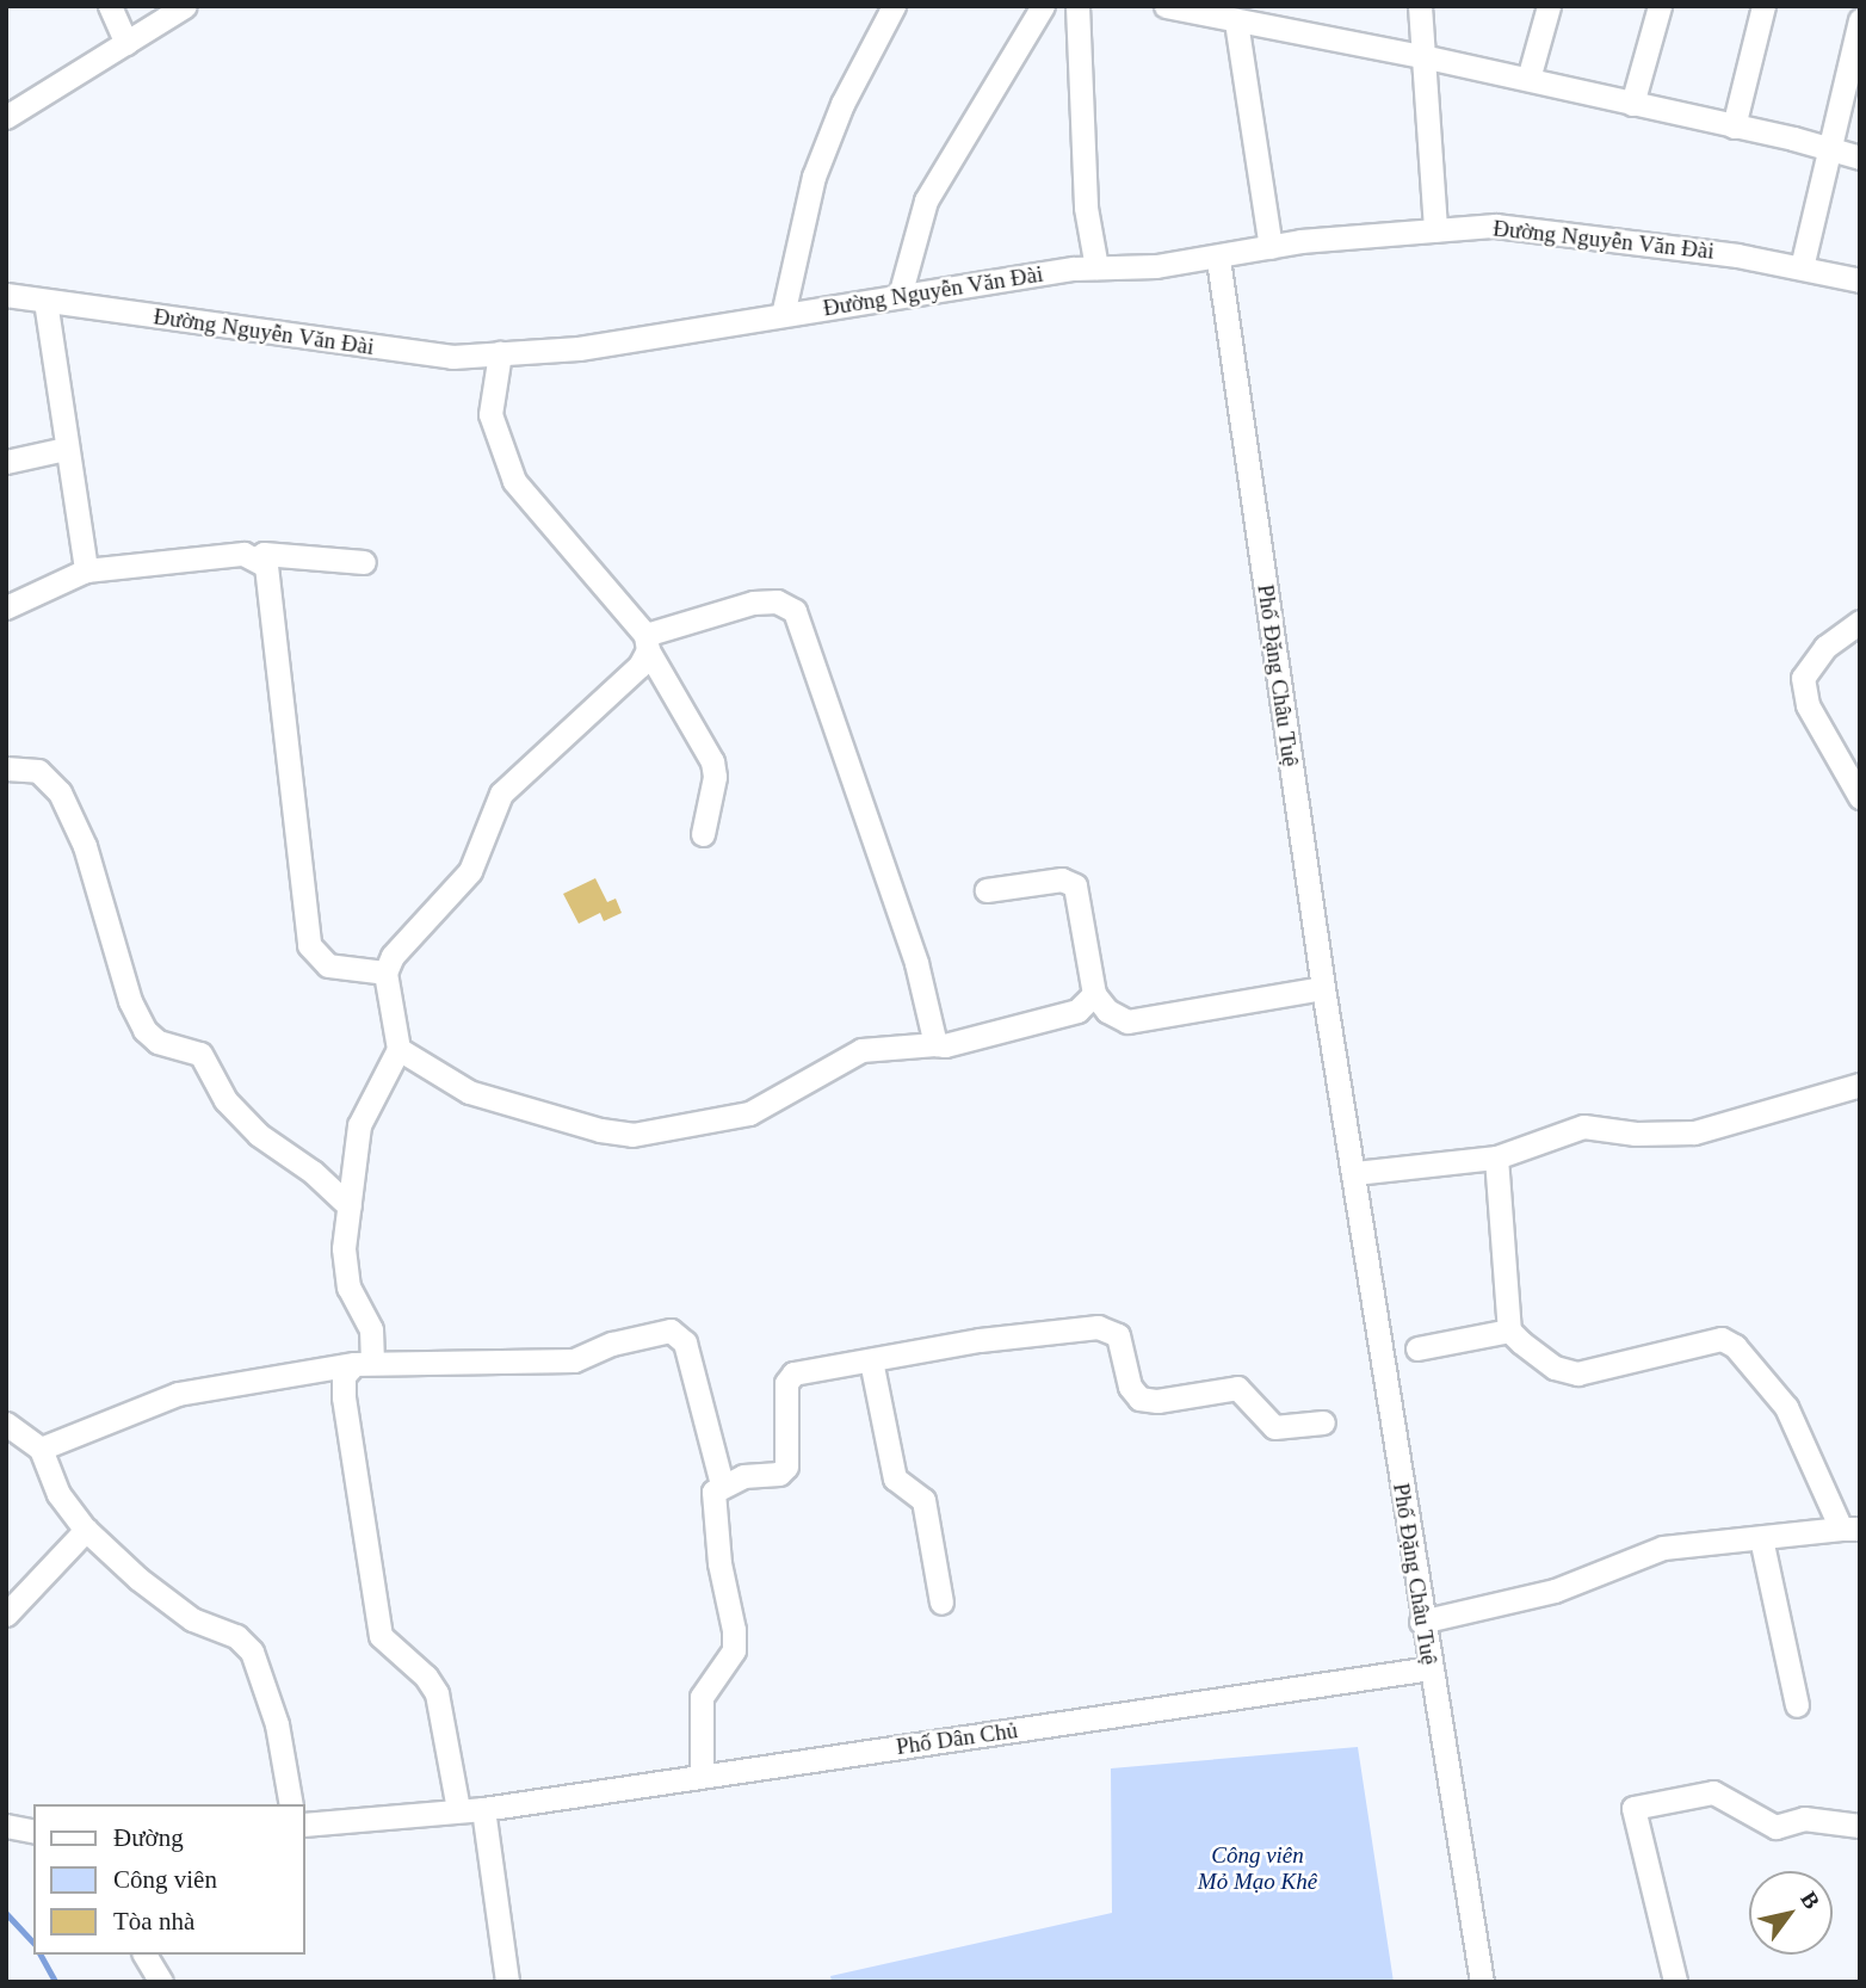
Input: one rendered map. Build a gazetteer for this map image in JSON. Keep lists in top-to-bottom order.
{
  "streets": {
    "street": ["Đường Nguyễn Văn Đài", "Phố Đặng Châu Tuệ", "Phố Dân Chủ"]
  },
  "crossings": [
    ["Đường Nguyễn Văn Đài", "Phố Đặng Châu Tuệ"],
    ["Phố Đặng Châu Tuệ", "Phố Dân Chủ"]
  ],
  "parks": ["Công viên Mỏ Mạo Khê"],
  "legend": ["Đường", "Công viên", "Tòa nhà"],
  "north": "top right"
}
